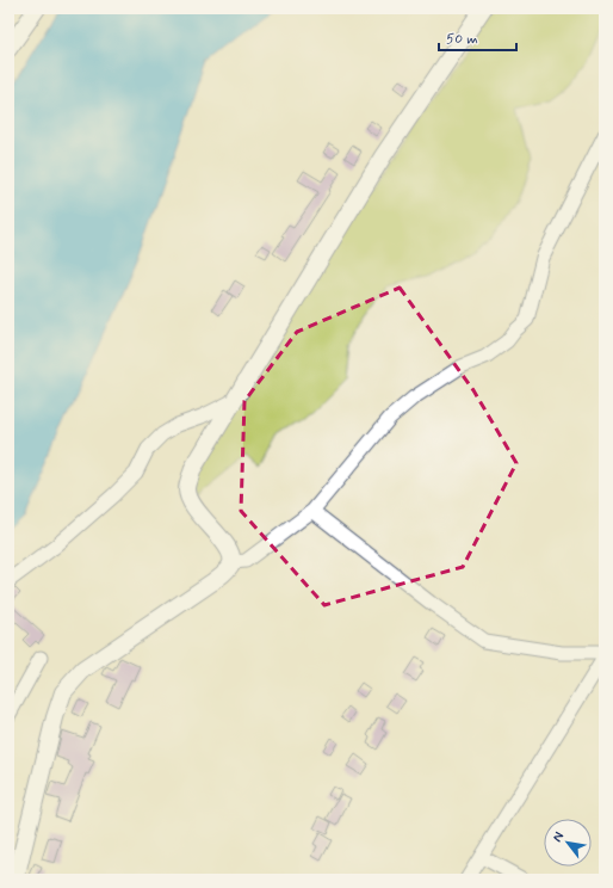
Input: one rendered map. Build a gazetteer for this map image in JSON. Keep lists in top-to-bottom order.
{
  "scale_bar": "50 m",
  "north": "top left"
}
